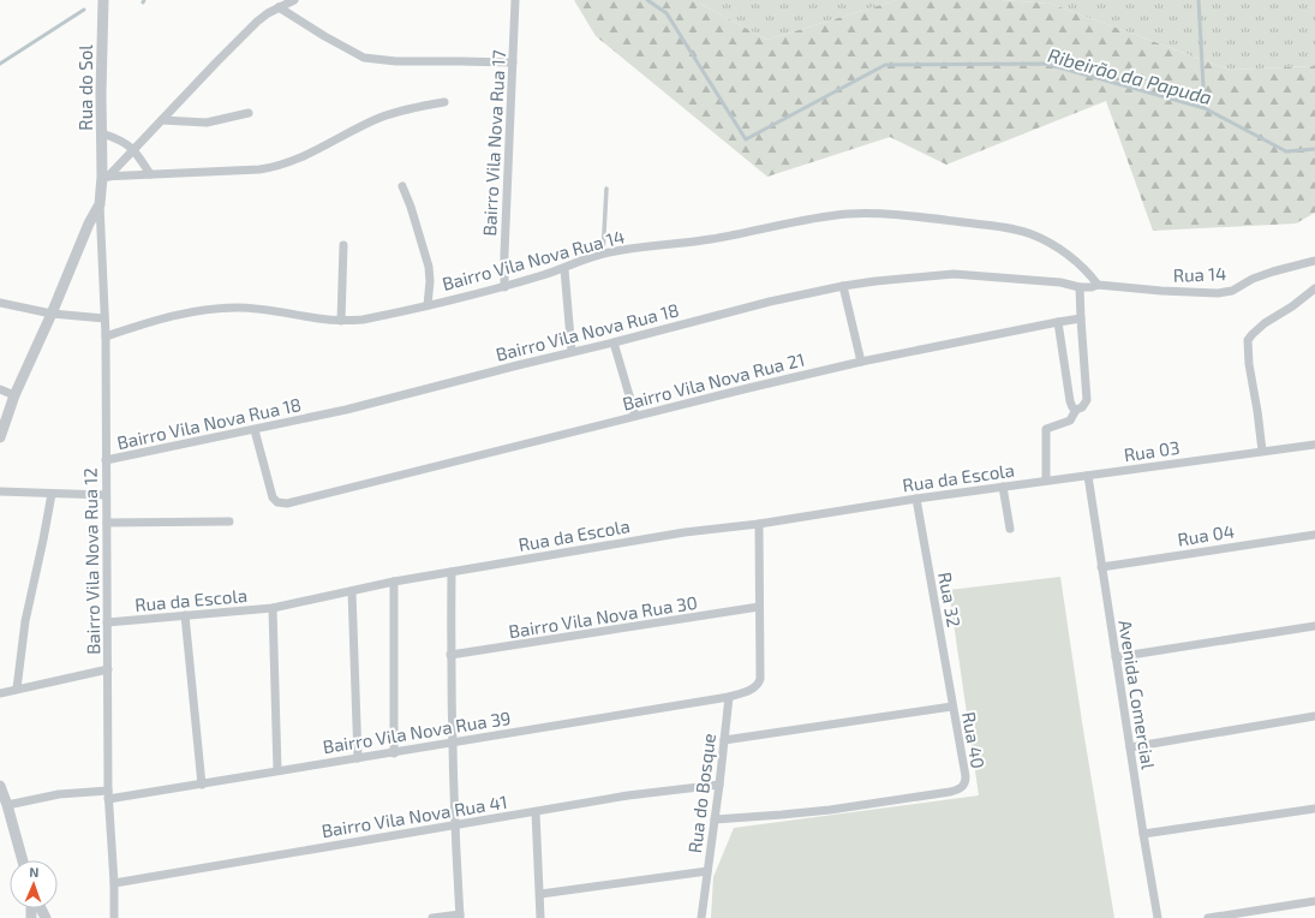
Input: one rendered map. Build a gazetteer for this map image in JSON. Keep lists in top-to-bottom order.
{
  "streets": {
    "street": [
      "Rua do Sol",
      "Bairro Vila Nova Rua 17",
      "Bairro Vila Nova Rua 14",
      "Rua 14",
      "Bairro Vila Nova Rua 18",
      "Bairro Vila Nova Rua 21",
      "Rua 03",
      "Rua da Escola",
      "Rua 04",
      "Bairro Vila Nova Rua 12",
      "Rua 32",
      "Bairro Vila Nova Rua 30",
      "Avenida Comercial",
      "Bairro Vila Nova Rua 39",
      "Rua 40",
      "Rua do Bosque",
      "Bairro Vila Nova Rua 41"
    ]
  },
  "crossings": [
    ["Rua do Sol", "Bairro Vila Nova Rua 12"],
    ["Bairro Vila Nova Rua 17", "Bairro Vila Nova Rua 14"],
    ["Bairro Vila Nova Rua 14", "Rua 14"],
    ["Bairro Vila Nova Rua 14", "Bairro Vila Nova Rua 12"],
    ["Rua 14", "Bairro Vila Nova Rua 18"],
    ["Bairro Vila Nova Rua 18", "Bairro Vila Nova Rua 21"],
    ["Bairro Vila Nova Rua 18", "Bairro Vila Nova Rua 12"],
    ["Rua 03", "Rua da Escola"],
    ["Rua 03", "Avenida Comercial"],
    ["Rua da Escola", "Bairro Vila Nova Rua 12"],
    ["Rua da Escola", "Rua 32"],
    ["Rua 04", "Avenida Comercial"],
    ["Bairro Vila Nova Rua 12", "Bairro Vila Nova Rua 39"],
    ["Bairro Vila Nova Rua 12", "Bairro Vila Nova Rua 41"],
    ["Rua 32", "Rua 40"],
    ["Bairro Vila Nova Rua 39", "Rua do Bosque"],
    ["Rua 40", "Rua do Bosque"],
    ["Rua do Bosque", "Bairro Vila Nova Rua 41"]
  ],
  "water": ["Ribeirão da Papuda"],
  "north": "top"
}
